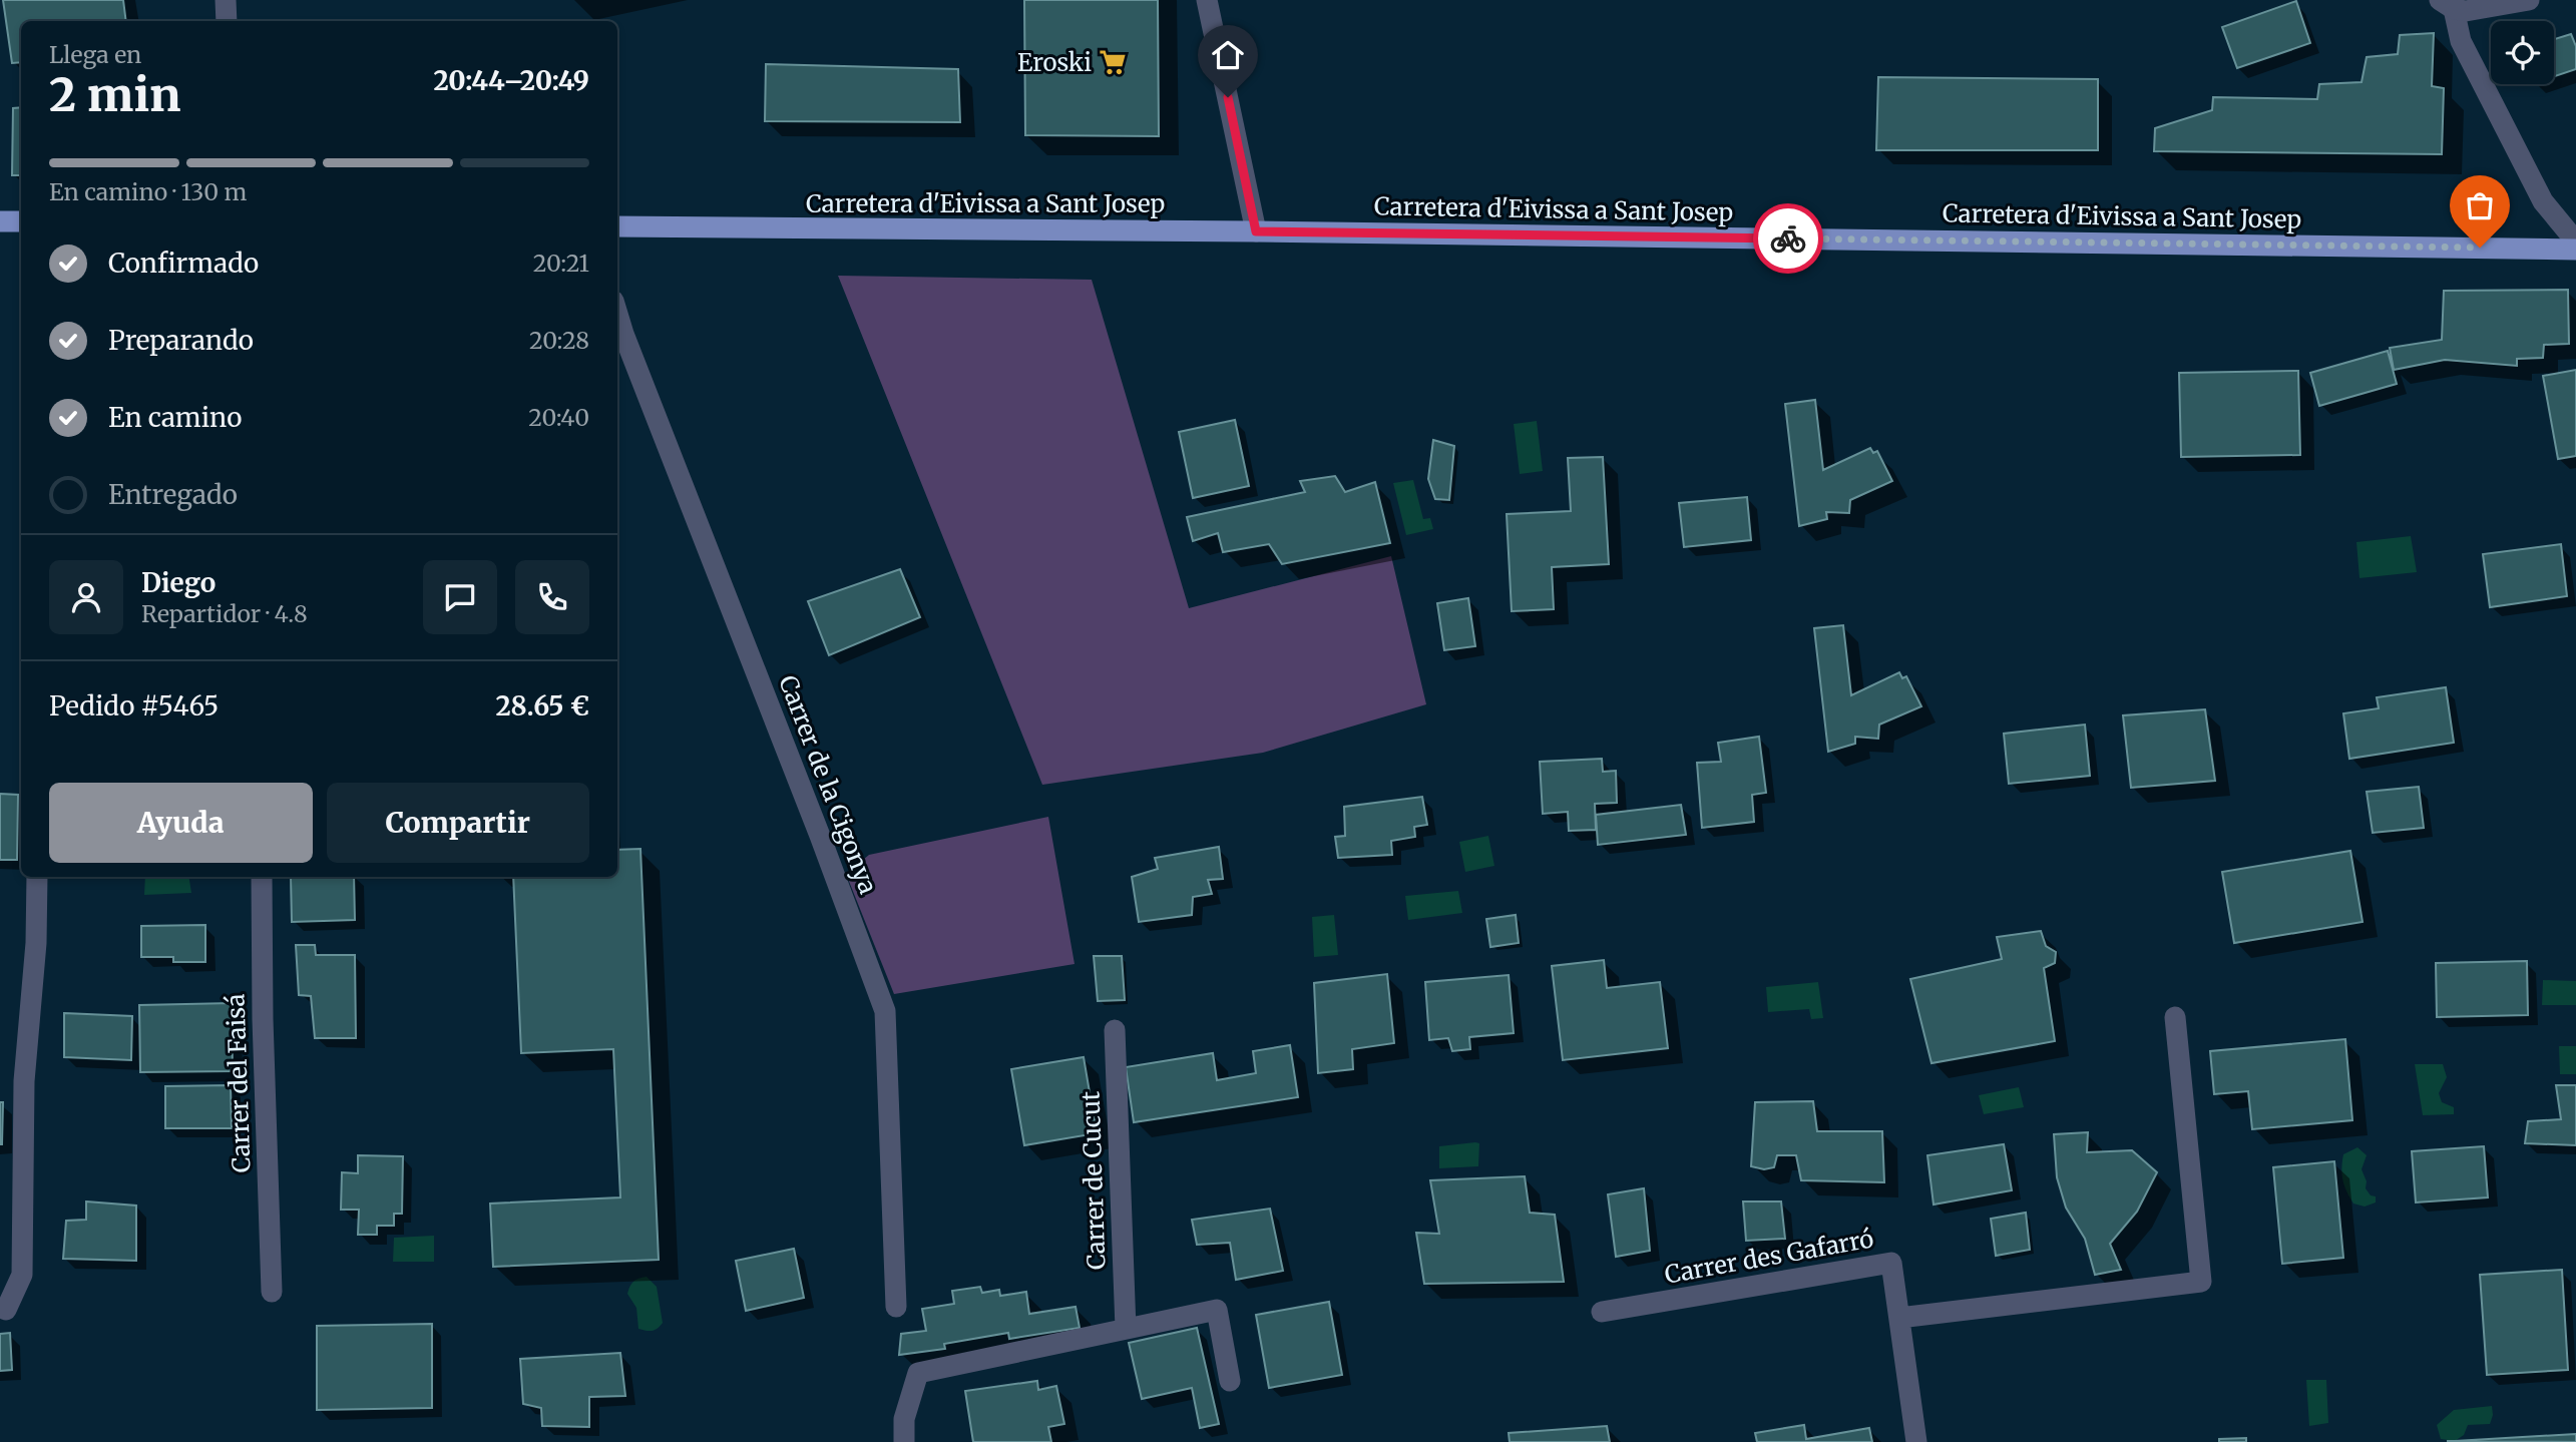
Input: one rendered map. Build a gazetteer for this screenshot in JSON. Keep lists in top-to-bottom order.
{
  "streets": {
    "main road": ["Carretera d'Eivissa a Sant Josep"],
    "street": [
      "Carrer de la Cigonya",
      "Carrer del Faisá",
      "Carrer de Cucut",
      "Carrer des Gafarró"
    ]
  },
  "places": {
    "supermarket": ["Eroski"]
  },
  "page": {
    "heading": ["2 min", "Llega en", "20:44–20:49"],
    "panel": [
      "Diego",
      "Repartidor · 4.8",
      "Pedido #5465",
      "28.65 €"
    ],
    "bar": "En camino · 130 m",
    "list": [
      ["Confirmado", "20:21"],
      ["Preparando", "20:28"],
      ["En camino", "20:40"],
      "Entregado"
    ],
    "buttons": ["Ayuda", "Compartir"]
  }
}
